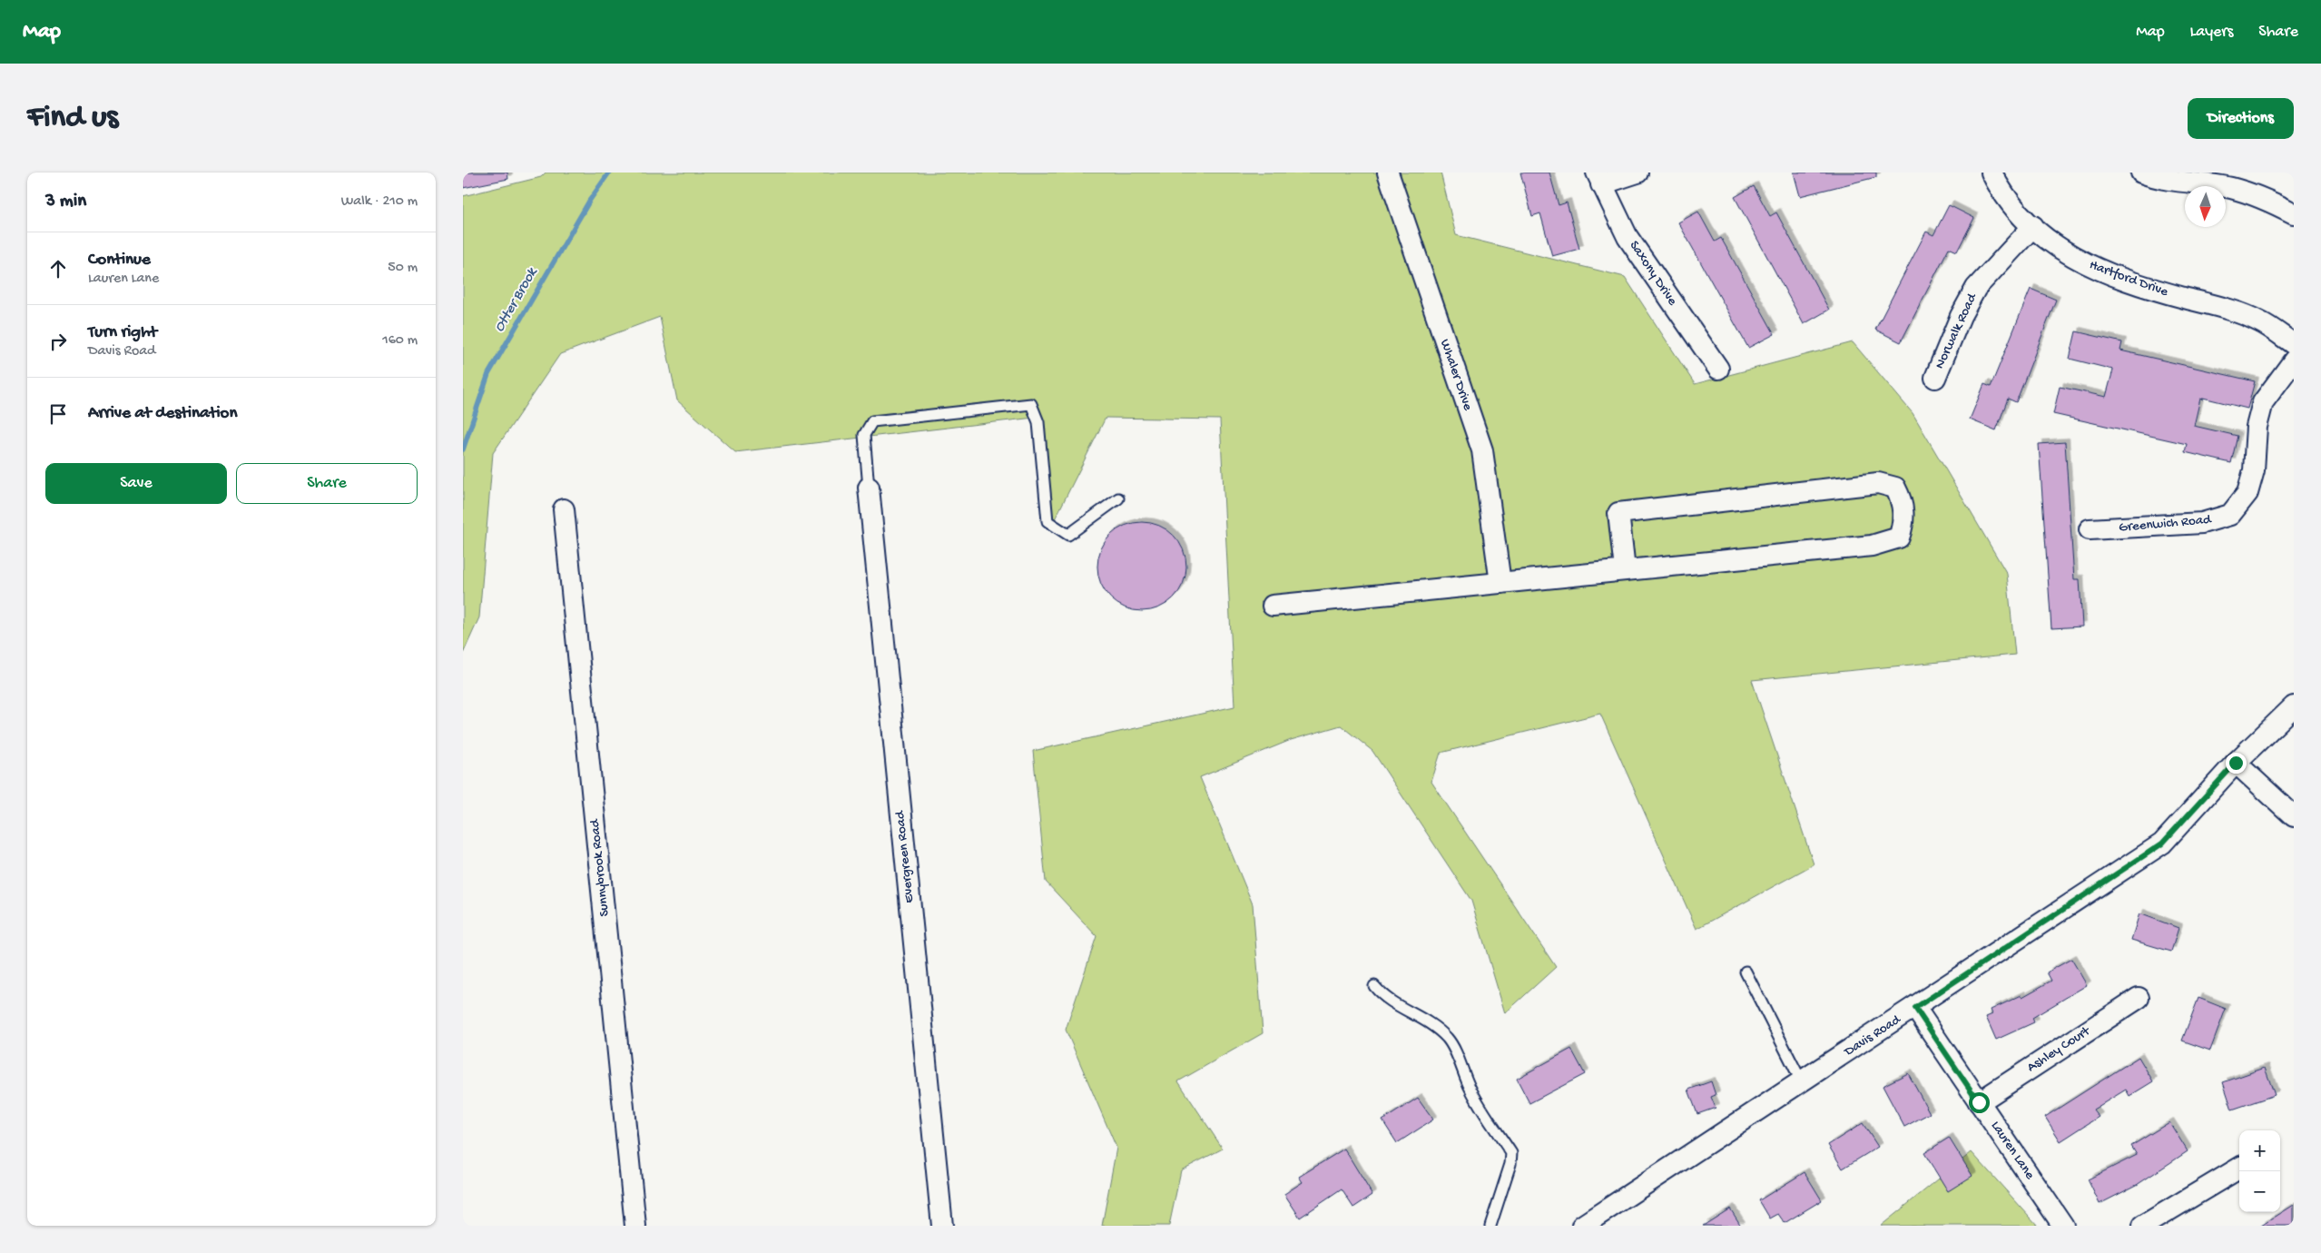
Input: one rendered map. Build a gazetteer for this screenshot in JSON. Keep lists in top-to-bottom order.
{
  "streets": {
    "street": [
      "Saxony Drive",
      "Hartford Drive",
      "Norwalk Road",
      "Whaler Drive",
      "Greenwich Road",
      "Evergreen Road",
      "Sunnybrook Road",
      "Davis Road",
      "Ashley Court",
      "Lauren Lane"
    ]
  },
  "crossings": [
    ["Hartford Drive", "Norwalk Road"],
    ["Davis Road", "Lauren Lane"],
    ["Ashley Court", "Lauren Lane"]
  ],
  "water": ["Otter Brook"],
  "north": "bottom",
  "page": {
    "header": "Map",
    "nav": ["Map", "Layers", "Share"],
    "buttons": [
      "Directions",
      ["Save", "Share"]
    ],
    "title": "Find us",
    "heading": ["3 min", "Walk · 210 m"],
    "list": [
      ["Continue", "Lauren Lane", "50 m"],
      ["Turn right", "Davis Road", "160 m"],
      "Arrive at destination"
    ],
    "map_buttons": ["+", "−"]
  }
}
